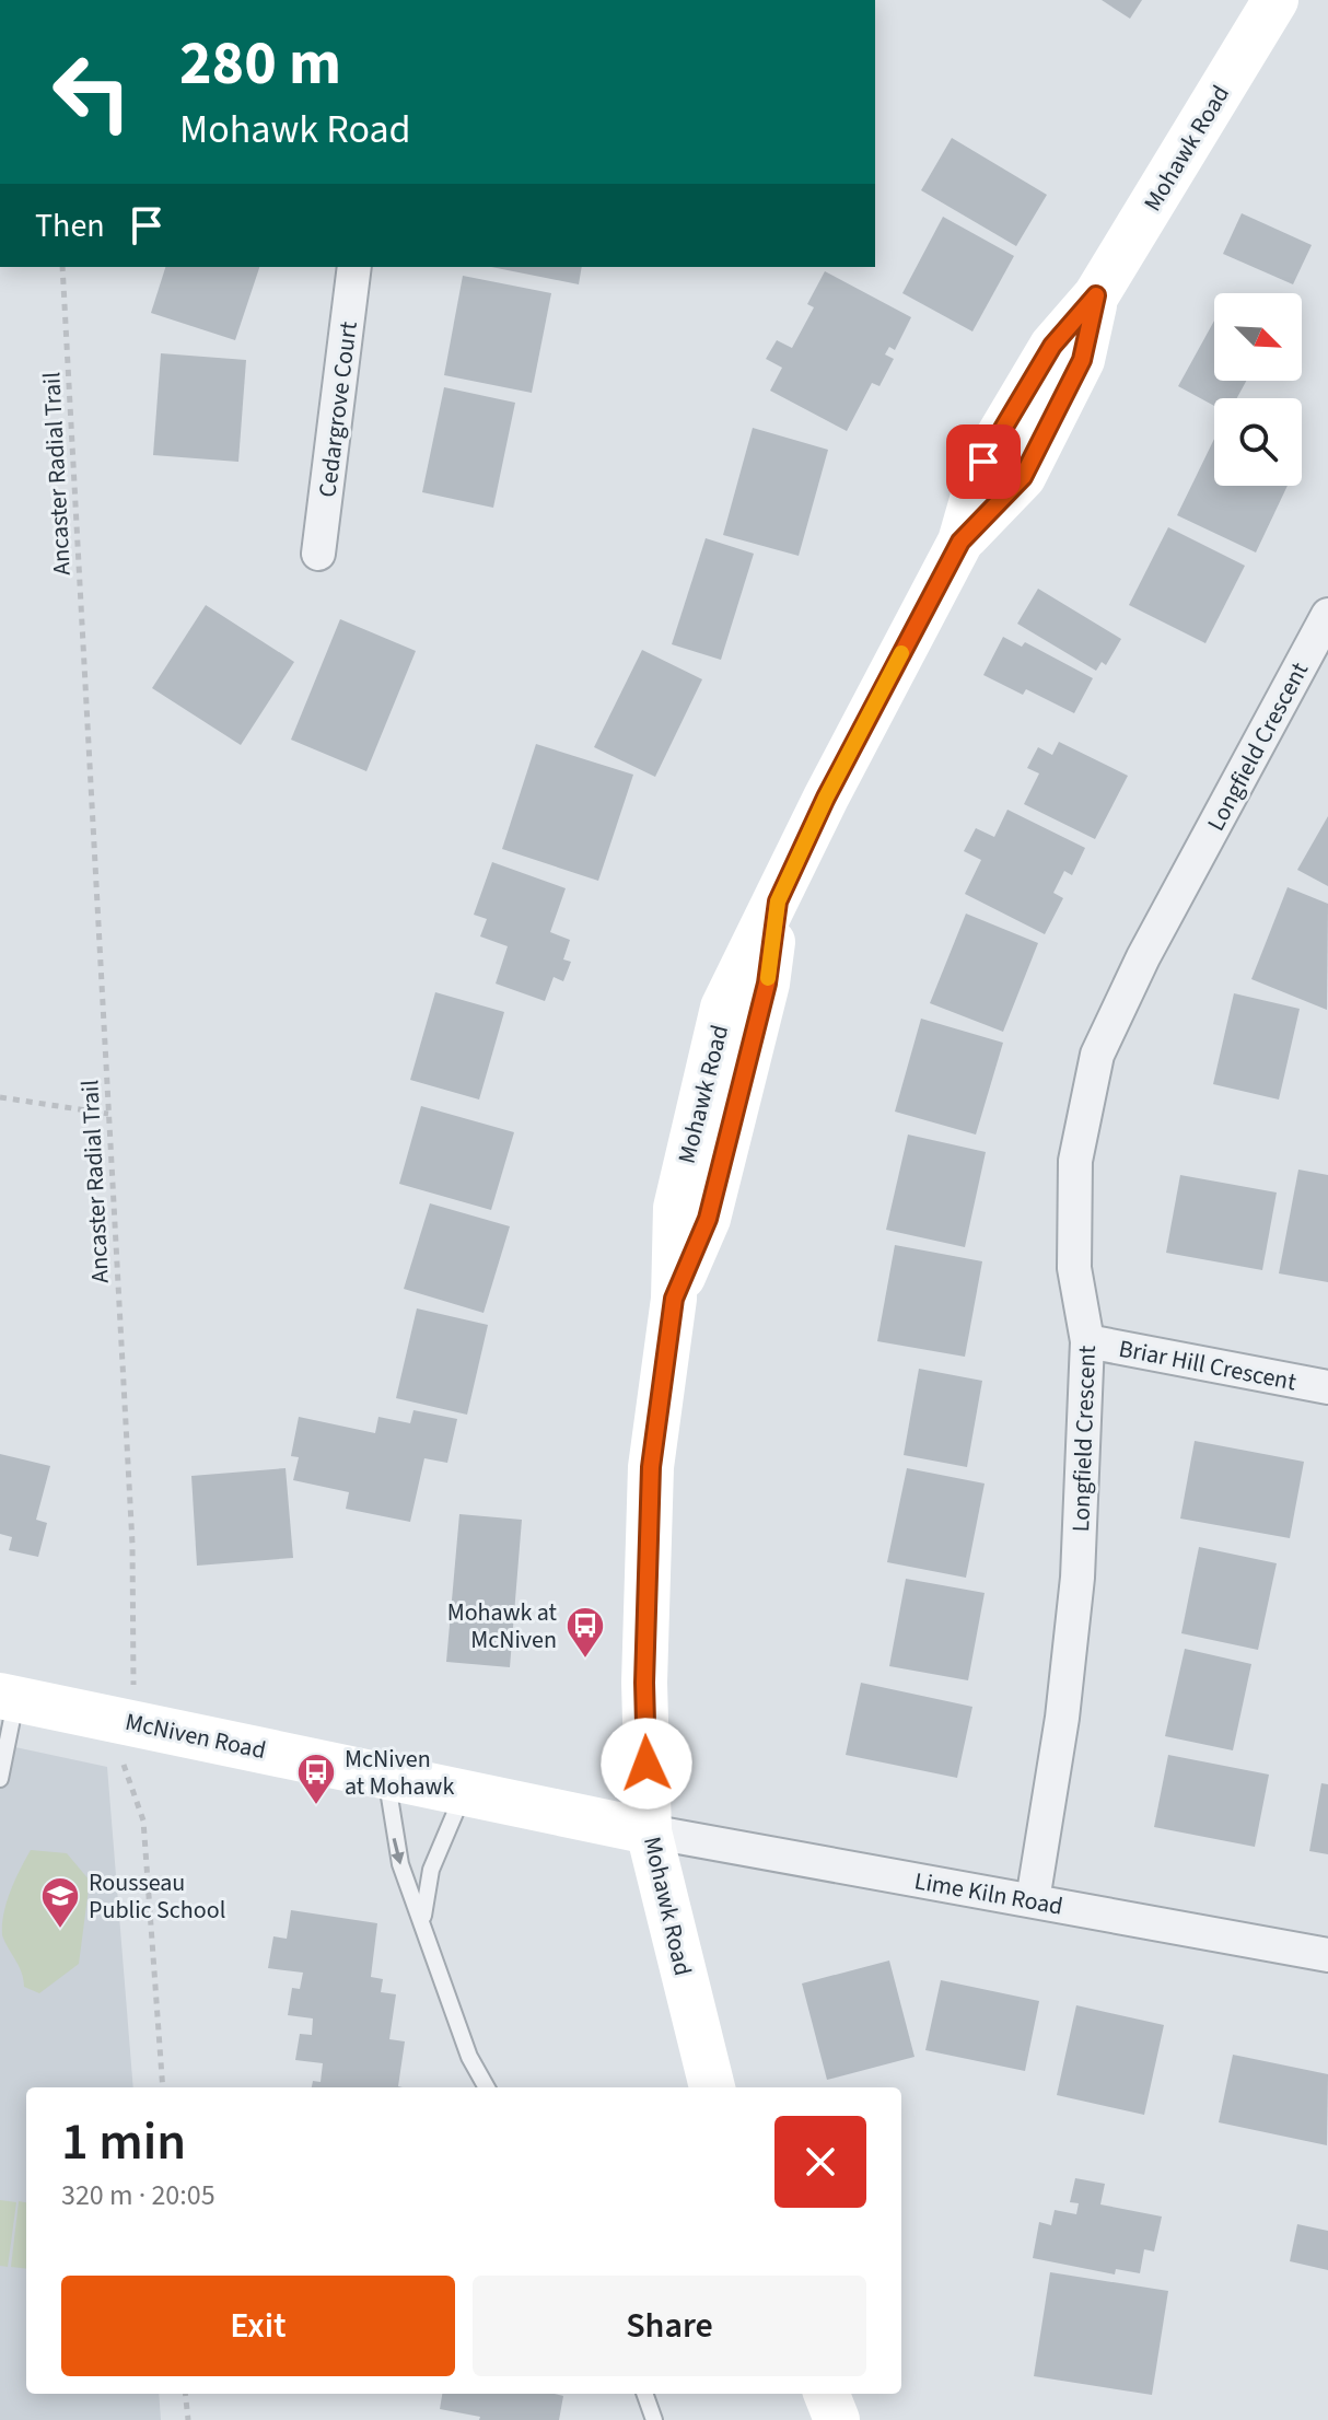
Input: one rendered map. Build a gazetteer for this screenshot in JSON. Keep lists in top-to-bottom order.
{
  "streets": {
    "main road": ["Mohawk Road", "McNiven Road"],
    "street": [
      "Cedargrove Court",
      "Longfield Crescent",
      "Briar Hill Crescent",
      "Lime Kiln Road"
    ],
    "path": ["Ancaster Radial Trail"]
  },
  "crossings": [
    ["Mohawk Road", "McNiven Road"],
    ["Mohawk Road", "Lime Kiln Road"],
    ["Ancaster Radial Trail", "McNiven Road"],
    ["Longfield Crescent", "Briar Hill Crescent"],
    ["Longfield Crescent", "Lime Kiln Road"],
    ["McNiven Road", "Lime Kiln Road"]
  ],
  "places": {
    "bus stop": ["Mohawk at McNiven", "McNiven at Mohawk"],
    "school or university": ["Rousseau Public School"]
  },
  "north": "bottom right",
  "page": {
    "turn": ["280 m", "Mohawk Road"],
    "then": "Then",
    "heading": ["1 min", "320 m · 20:05"],
    "buttons": ["Exit", "Share"]
  }
}
